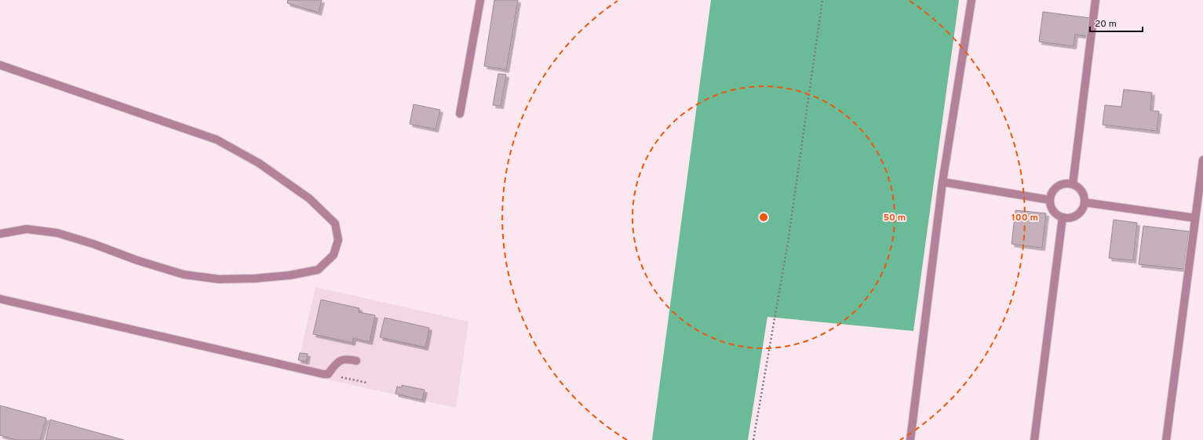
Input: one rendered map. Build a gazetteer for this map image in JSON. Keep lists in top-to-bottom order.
{
  "scale_bar": "20 m",
  "rings": ["50 m", "100 m"]
}
